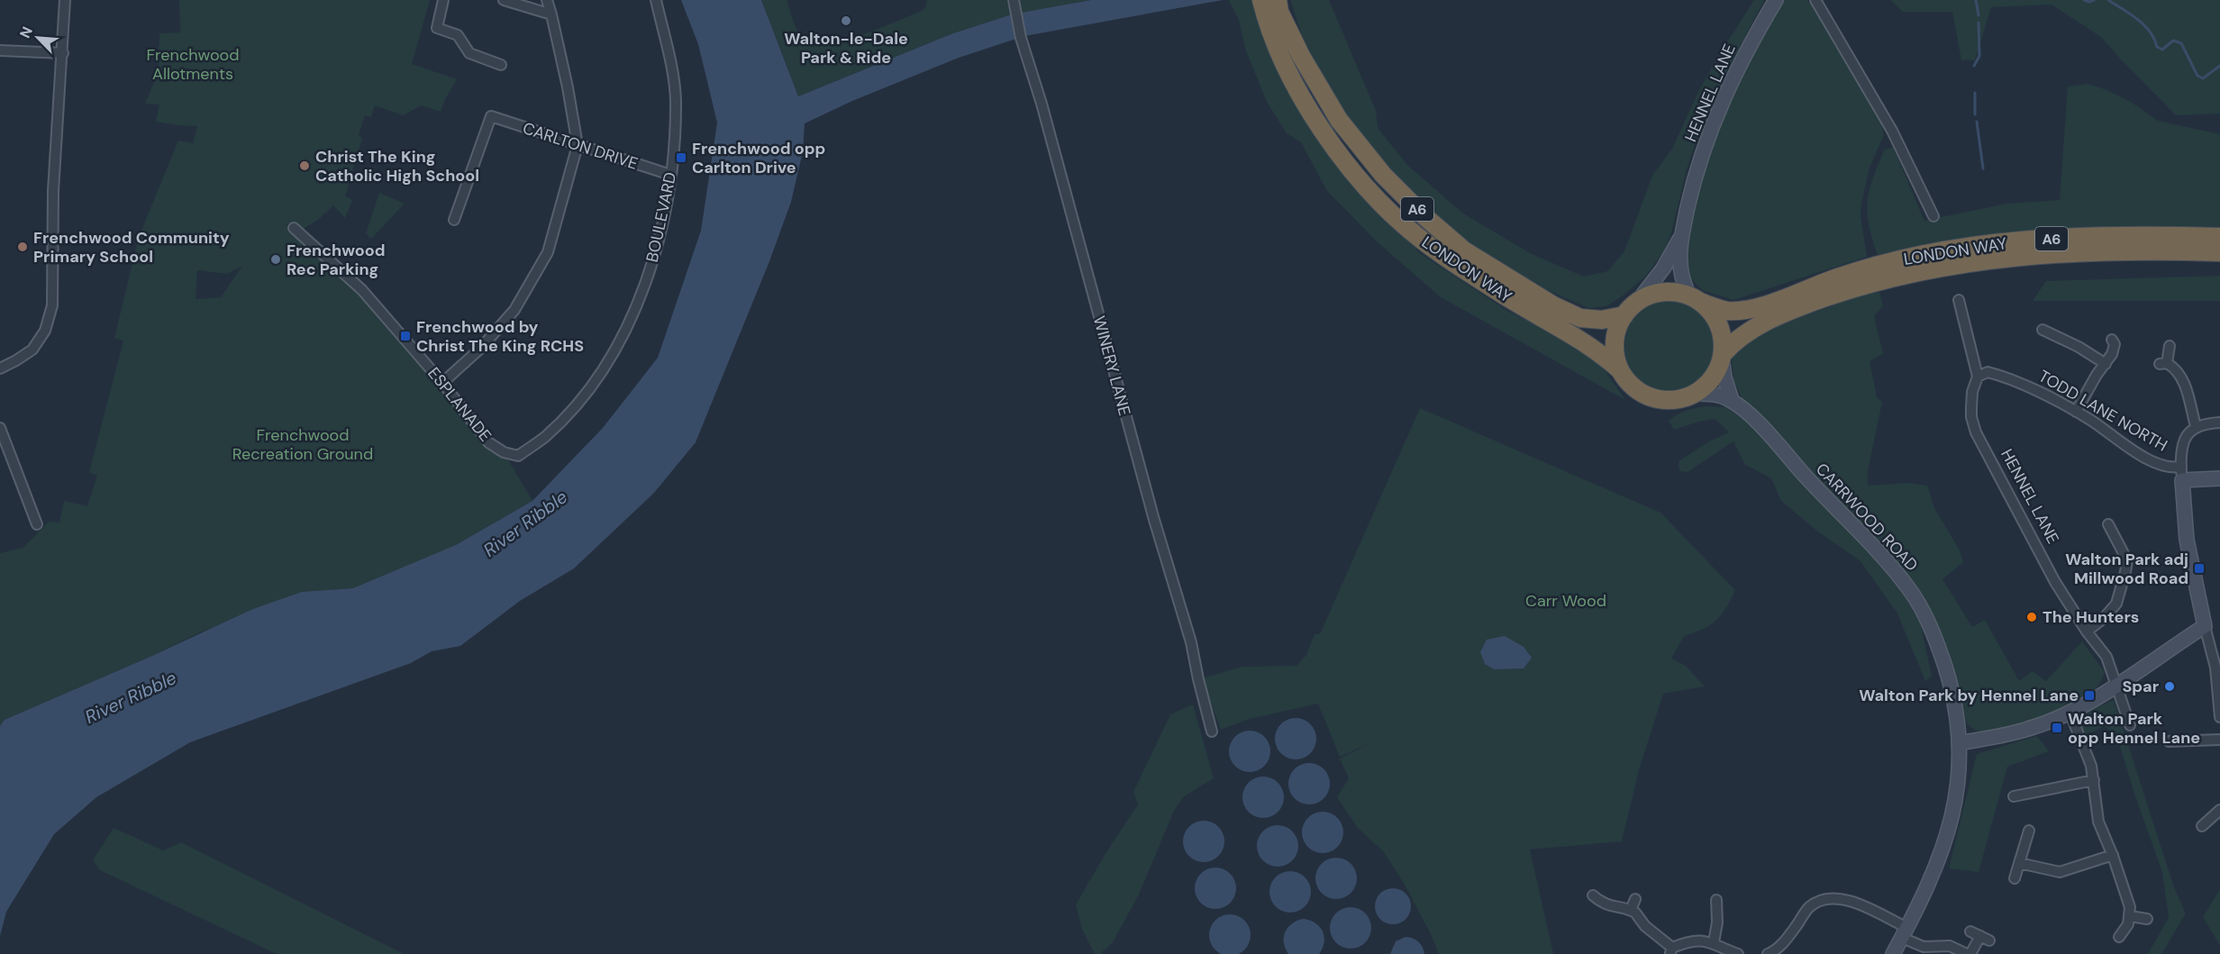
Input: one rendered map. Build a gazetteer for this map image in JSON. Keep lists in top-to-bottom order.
{
  "streets": {
    "highway": ["A6", "LONDON WAY"],
    "street": [
      "HENNEL LANE",
      "CARLTON DRIVE",
      "BOULEVARD",
      "WINERY LANE",
      "ESPLANADE",
      "TODD LANE NORTH",
      "CARRWOOD ROAD"
    ]
  },
  "crossings": [
    ["HENNEL LANE", "A6"],
    ["HENNEL LANE", "LONDON WAY"],
    ["HENNEL LANE", "TODD LANE NORTH"],
    ["HENNEL LANE", "CARRWOOD ROAD"],
    ["CARLTON DRIVE", "BOULEVARD"],
    ["A6", "LONDON WAY"],
    ["A6", "CARRWOOD ROAD"],
    ["BOULEVARD", "ESPLANADE"],
    ["LONDON WAY", "CARRWOOD ROAD"]
  ],
  "water": ["River Ribble"],
  "parks": ["Frenchwood Allotments", "Frenchwood Recreation Ground", "Carr Wood"],
  "places": {
    "other": [
      "Walton-le-Dale Park & Ride",
      "Christ The King Catholic High School",
      "Frenchwood Community Primary School",
      "Frenchwood Rec Parking",
      "The Hunters",
      "Spar"
    ],
    "transit": [
      "Frenchwood opp Carlton Drive",
      "Frenchwood by Christ The King RCHS",
      "Walton Park adj Millwood Road",
      "Walton Park by Hennel Lane",
      "Walton Park opp Hennel Lane"
    ]
  },
  "north": "top left"
}
